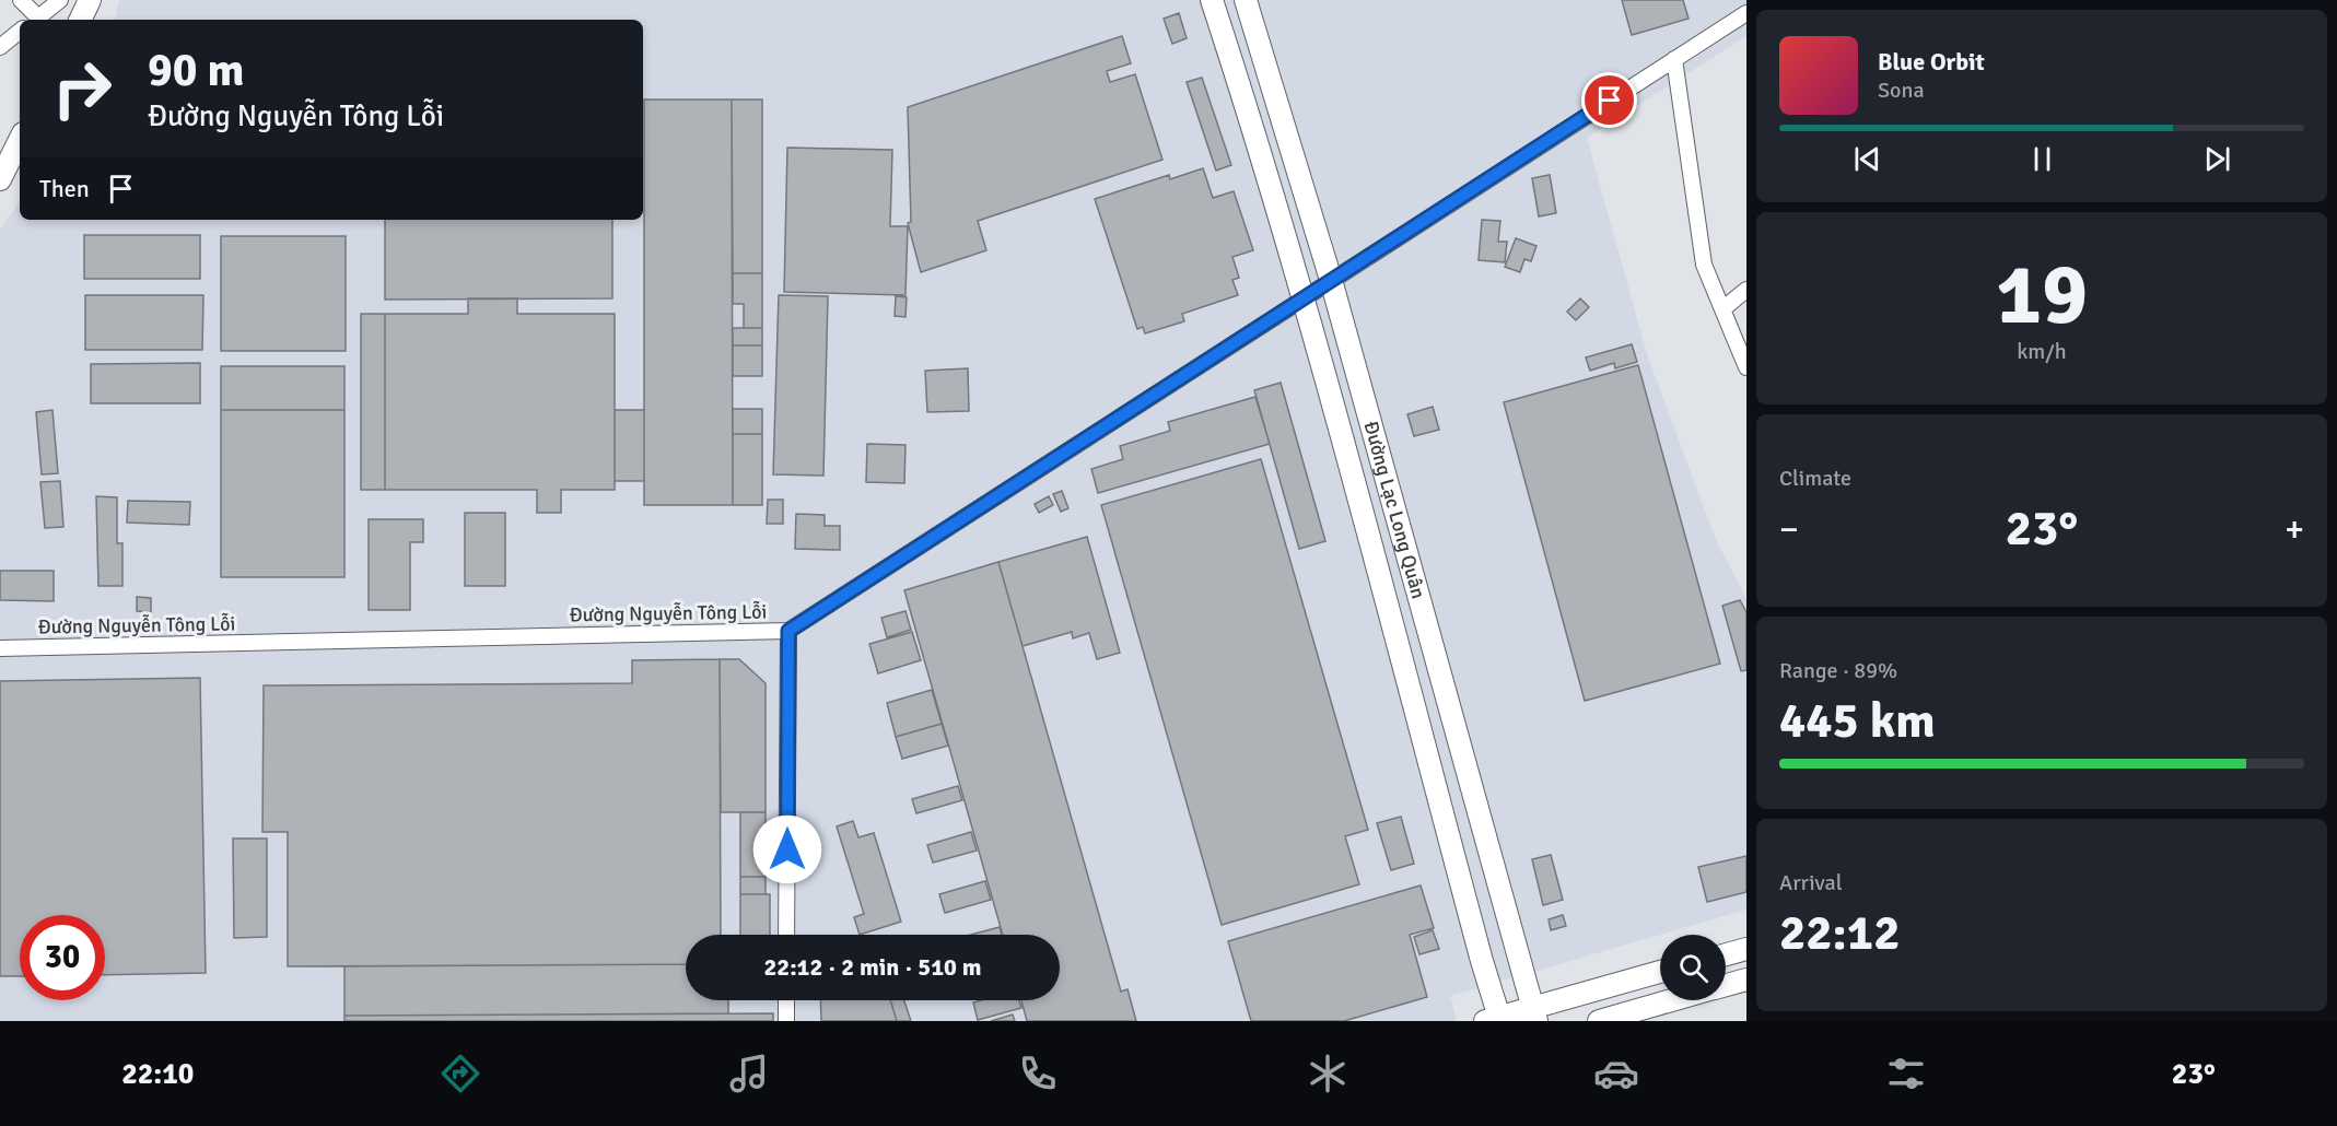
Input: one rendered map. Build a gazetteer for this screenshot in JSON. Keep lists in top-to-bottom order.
{
  "streets": {
    "main road": ["Đường Lạc Long Quân"],
    "street": ["Đường Nguyễn Tông Lỗi"]
  },
  "crossings": [
    ["Đường Lạc Long Quân", "Đường Nguyễn Tông Lỗi"]
  ],
  "page": {
    "turn": ["90 m", "Đường Nguyễn Tông Lỗi"],
    "song": ["Blue Orbit", "Sona"],
    "then": "Then",
    "tile": [
      ["19", "km/h"],
      "Climate",
      ["Range · 89%", "445 km"],
      ["Arrival", "22:12"]
    ],
    "heat": ["−", "23°", "+"],
    "limit": "30",
    "trip": "22:12 · 2 min · 510 m",
    "tabs": ["22:10", "23°"]
  }
}
